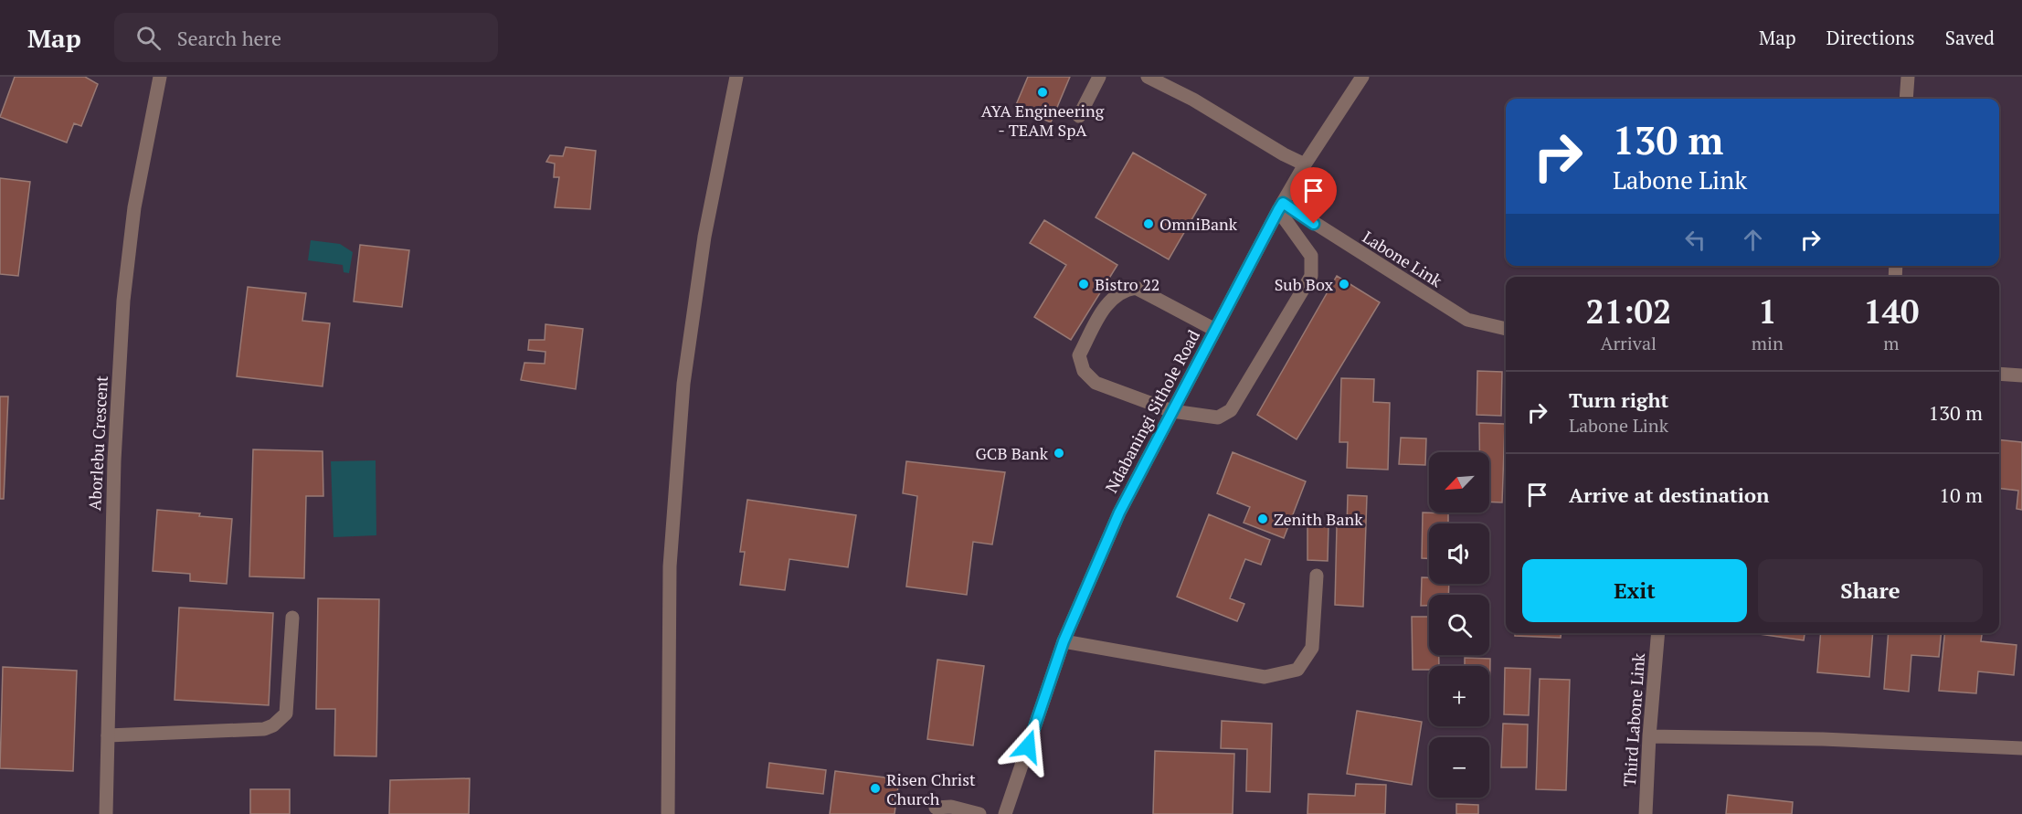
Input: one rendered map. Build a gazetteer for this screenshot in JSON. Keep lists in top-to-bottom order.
{
  "streets": {
    "street": [
      "Labone Link",
      "Ndabaningi Sithole Road",
      "Aborlebu Crescent",
      "Third Labone Link"
    ]
  },
  "crossings": [
    ["Labone Link", "Ndabaningi Sithole Road"]
  ],
  "places": [
    "AYA Engineering - TEAM SpA",
    "OmniBank",
    "Bistro 22",
    "Sub Box",
    "GCB Bank",
    "Zenith Bank",
    "Risen Christ Church"
  ],
  "north": "bottom left",
  "page": {
    "header": "Map",
    "search": "Search here",
    "nav": ["Map", "Directions", "Saved"],
    "turn": ["130 m", "Labone Link"],
    "eta": [
      "21:02",
      "Arrival",
      "1",
      "min",
      "140",
      "m"
    ],
    "list": [
      {
        "name": "Turn right",
        "note": "Labone Link",
        "value": "130 m"
      },
      {
        "name": "Arrive at destination",
        "value": "10 m"
      }
    ],
    "map_buttons": ["+", "−"],
    "buttons": ["Exit", "Share"]
  }
}
